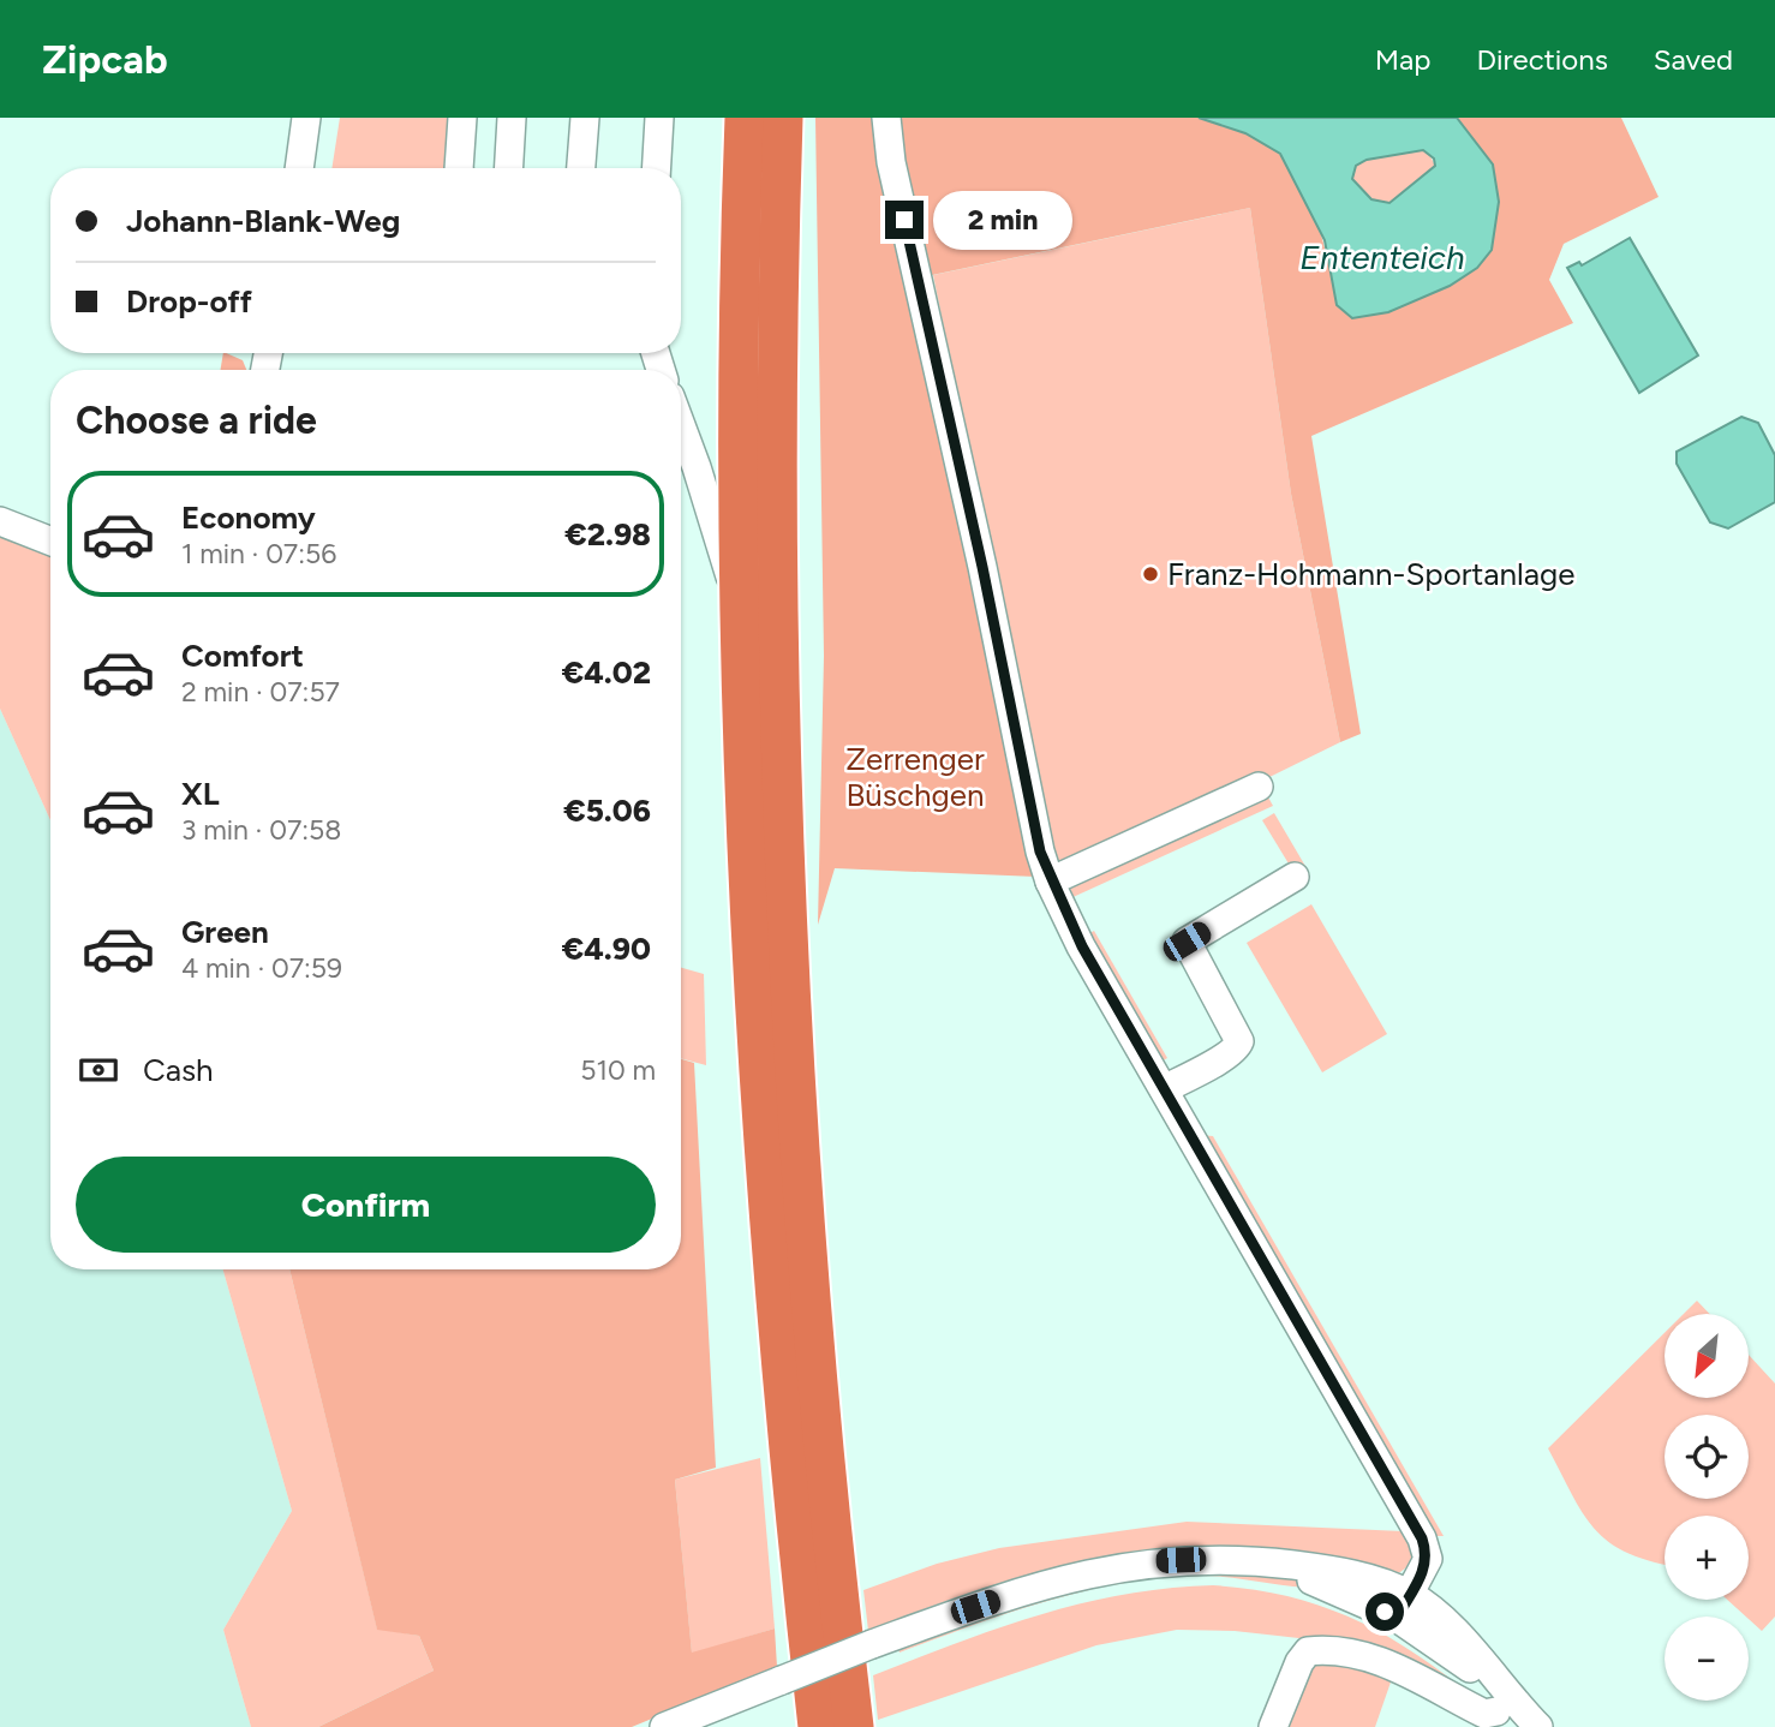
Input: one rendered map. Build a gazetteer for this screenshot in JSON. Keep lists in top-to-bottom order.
{
  "water": ["Ententeich"],
  "parks": ["Zerrenger Büschgen"],
  "places": ["Franz-Hohmann-Sportanlage"],
  "north": "bottom left",
  "page": {
    "header": "Zipcab",
    "nav": ["Map", "Directions", "Saved"],
    "banner": ["Johann-Blank-Weg", "Drop-off"],
    "bubble": "2 min",
    "heading": "Choose a ride",
    "list": [
      {
        "name": "Economy",
        "note": "1 min · 07:56",
        "value": "€2.98"
      },
      {
        "name": "Comfort",
        "note": "2 min · 07:57",
        "value": "€4.02"
      },
      {
        "name": "XL",
        "note": "3 min · 07:58",
        "value": "€5.06"
      },
      {
        "name": "Green",
        "note": "4 min · 07:59",
        "value": "€4.90"
      }
    ],
    "pay": ["Cash", "510 m"],
    "buttons": "Confirm",
    "map_buttons": ["+", "−"]
  }
}
